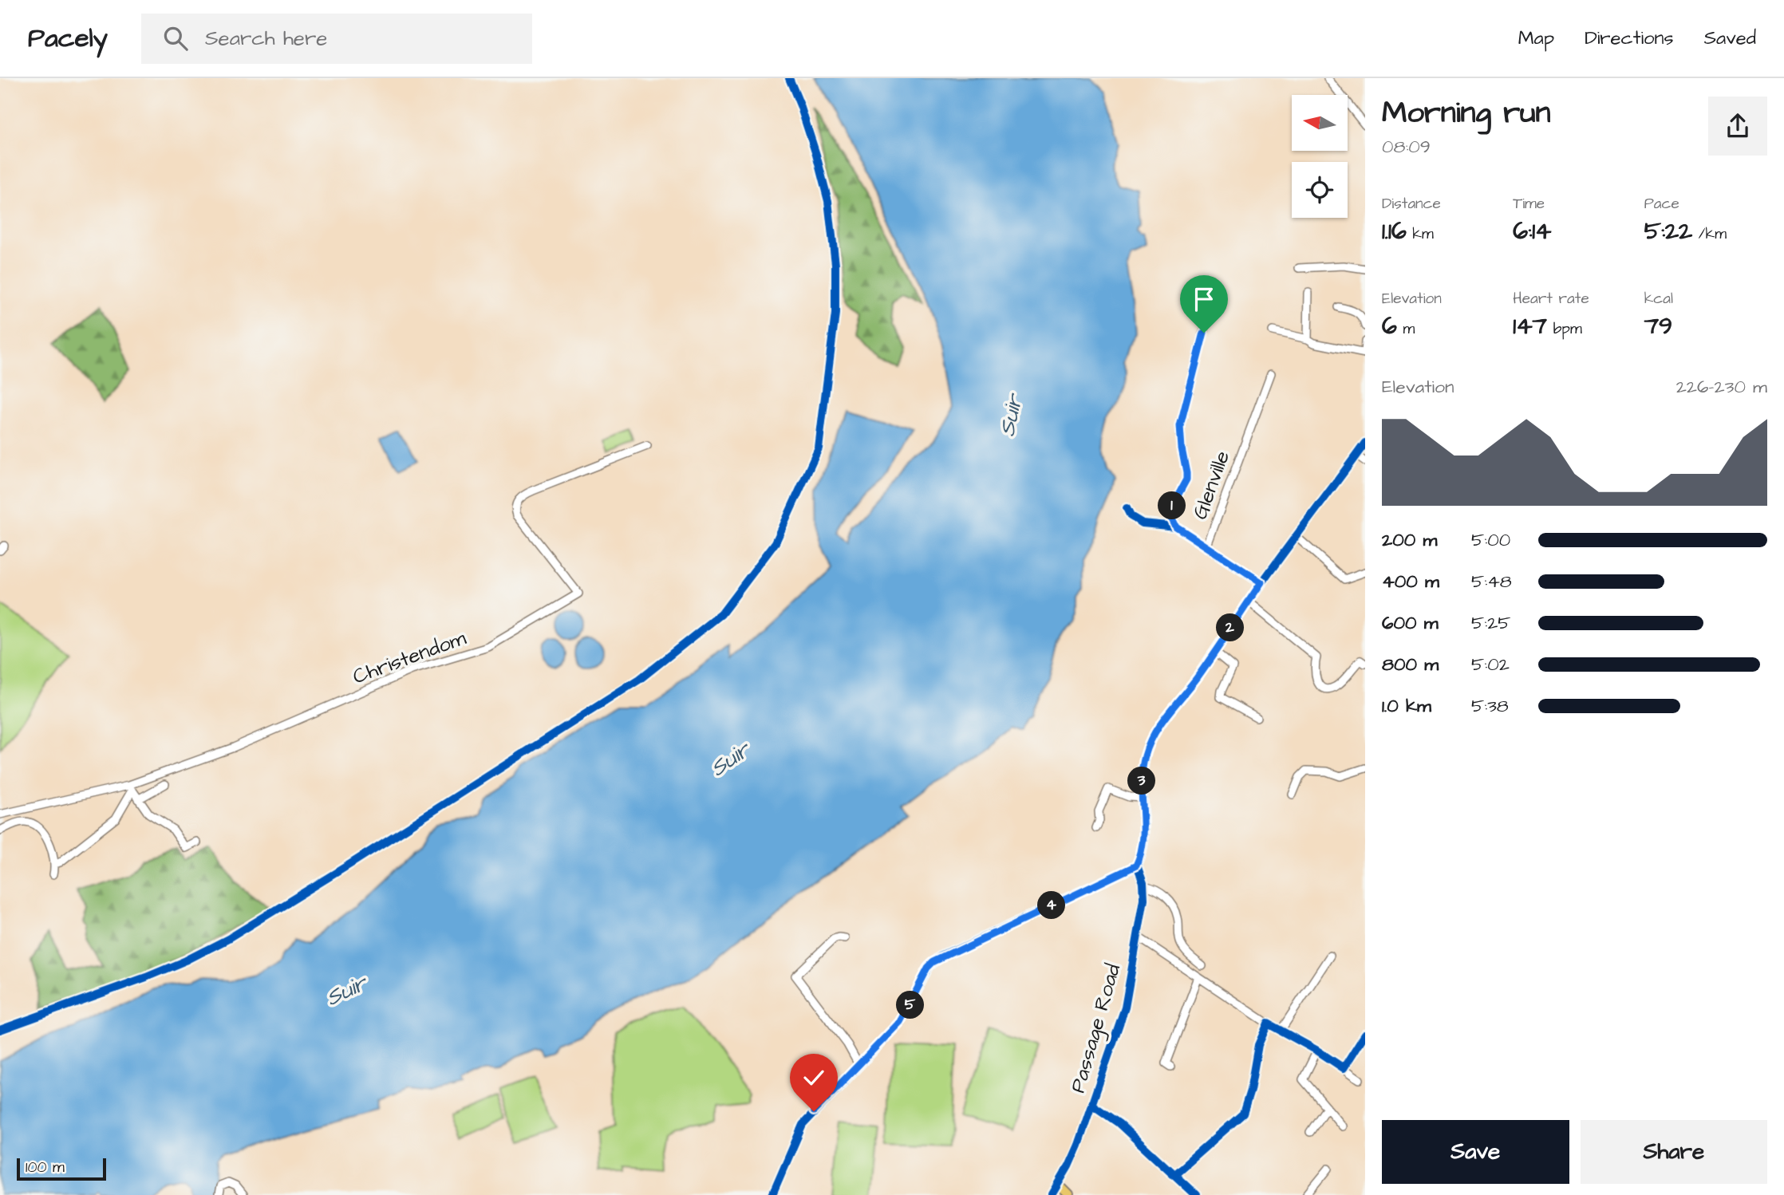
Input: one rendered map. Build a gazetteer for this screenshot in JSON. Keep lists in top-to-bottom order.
{
  "streets": {
    "main road": ["Passage Road"],
    "street": ["Glenville", "Christendom"]
  },
  "water": ["Suir"],
  "scale_bar": "100 m",
  "north": "left",
  "page": {
    "header": "Pacely",
    "search": "Search here",
    "nav": ["Map", "Directions", "Saved"],
    "heading": ["Morning run", "08:09"],
    "stats": [
      ["Distance", "1.16 km"],
      ["Time", "6:14"],
      ["Pace", "5:22 /km"],
      ["Elevation", "6 m"],
      ["Heart rate", "147 bpm"],
      ["kcal", "79"]
    ],
    "chart": ["Elevation", "226–230 m"],
    "pins": [
      "1",
      "2",
      "3",
      "4",
      "5"
    ],
    "list": [
      {
        "name": "200 m",
        "note": "5:00"
      },
      {
        "name": "400 m",
        "note": "5:48"
      },
      {
        "name": "600 m",
        "note": "5:25"
      },
      {
        "name": "800 m",
        "note": "5:02"
      },
      {
        "name": "1.0 km",
        "note": "5:38"
      }
    ],
    "buttons": ["Save", "Share"],
    "scale": "100 m"
  }
}
